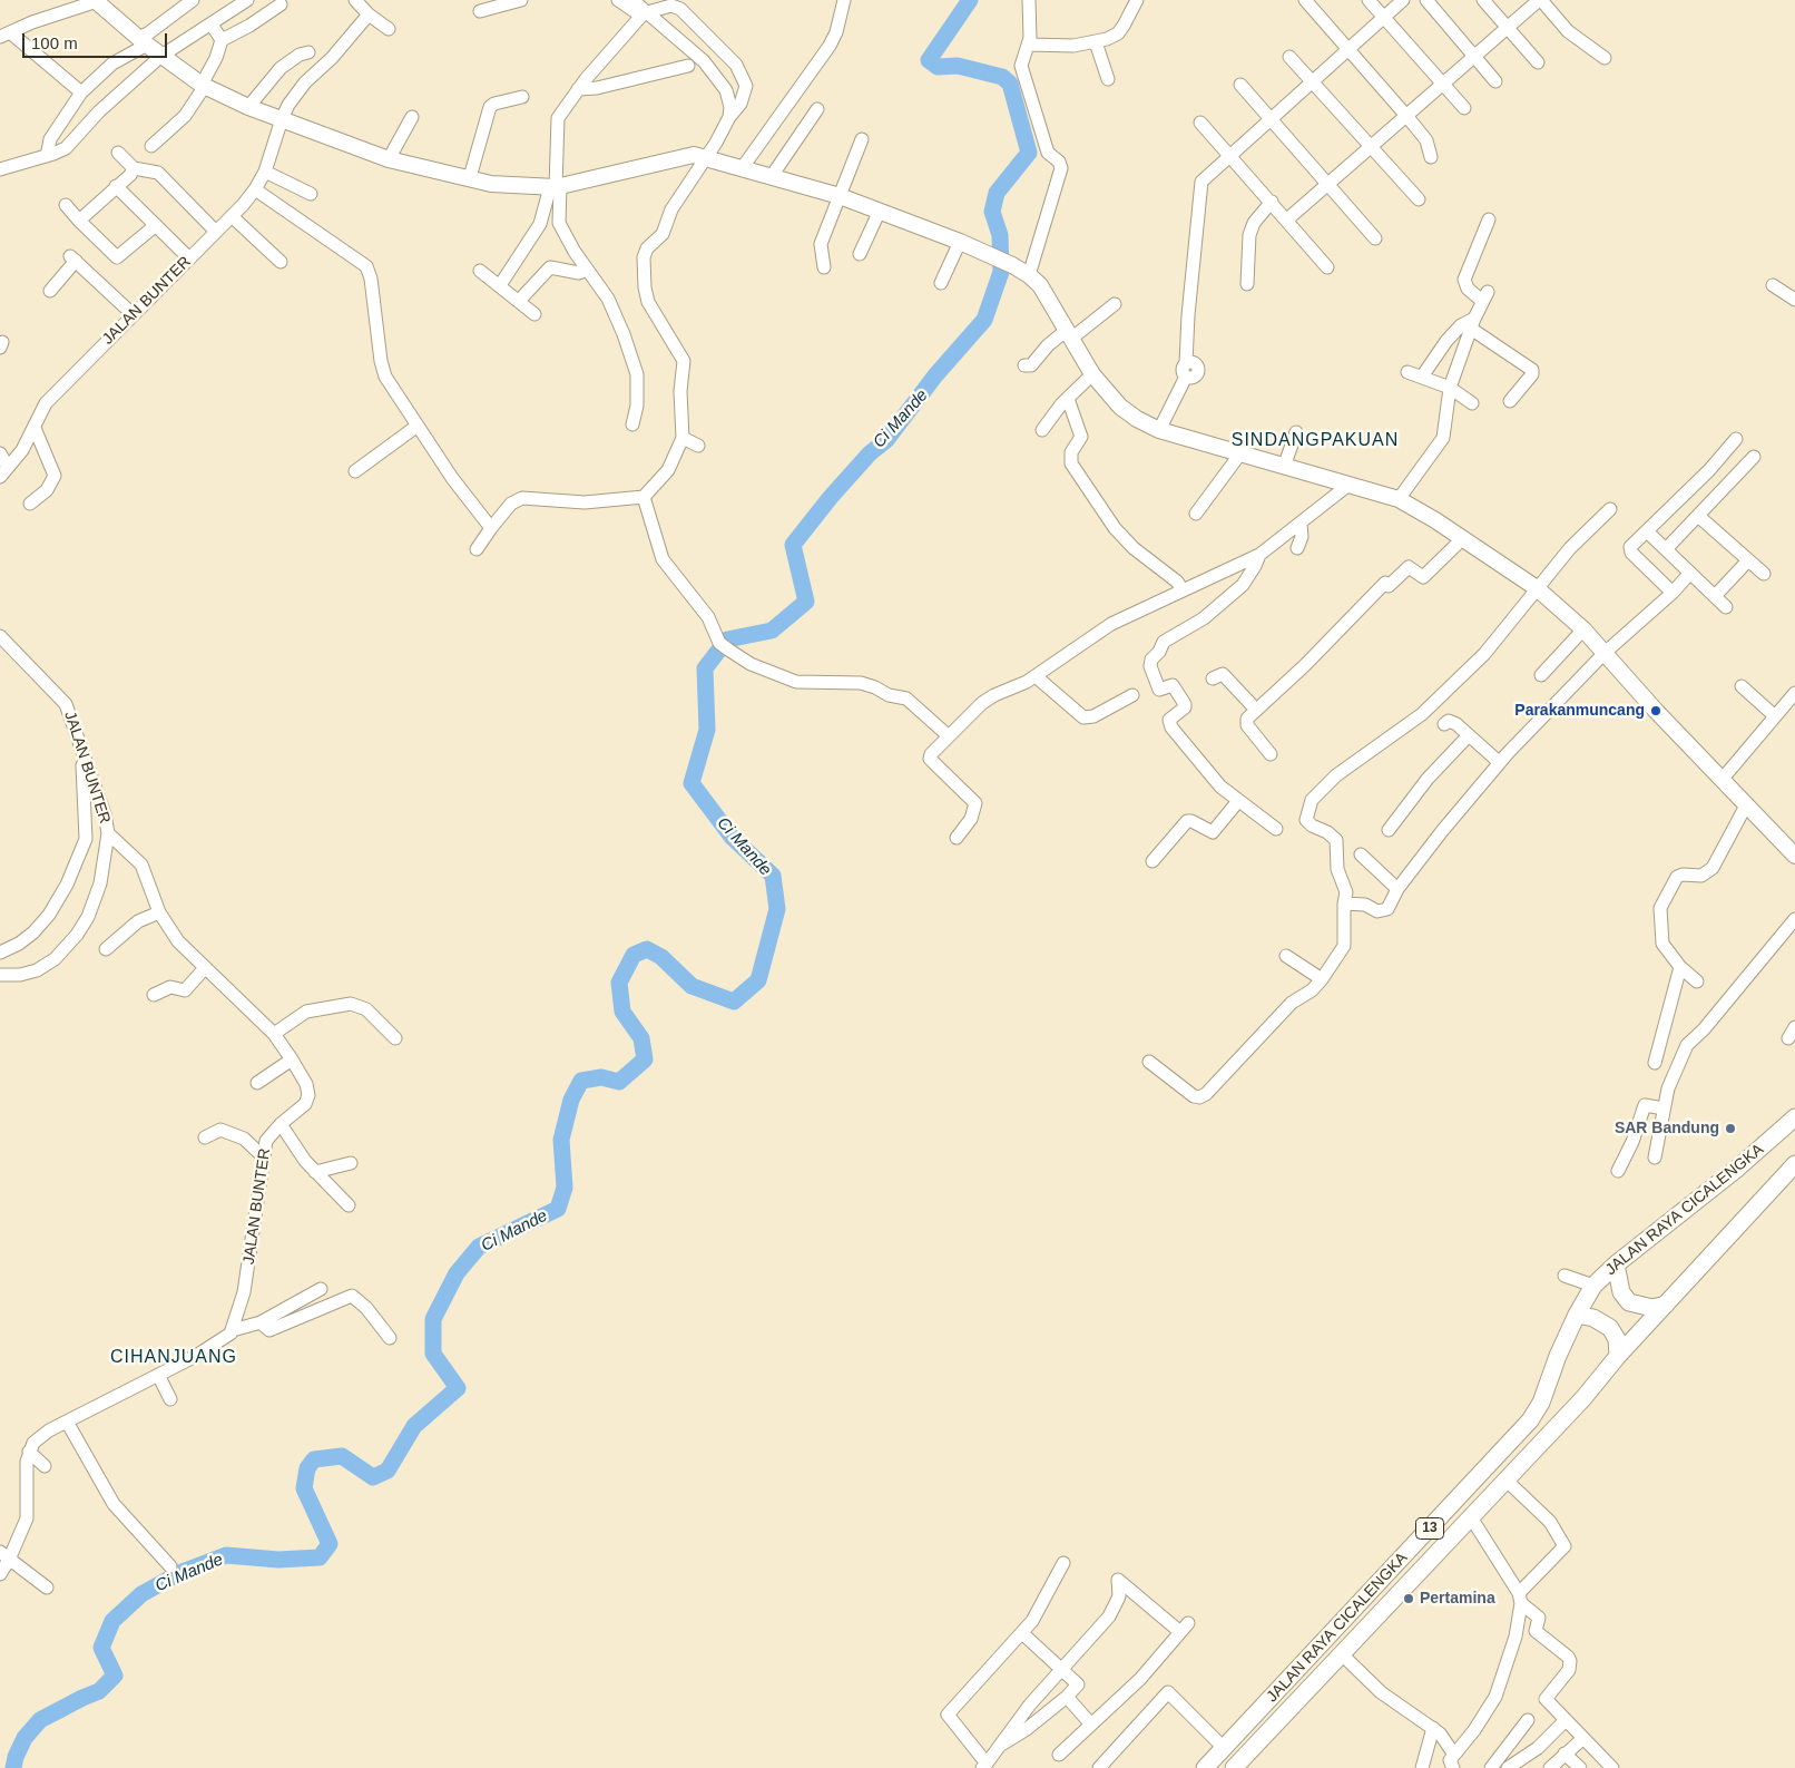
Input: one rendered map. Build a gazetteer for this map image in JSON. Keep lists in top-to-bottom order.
{
  "streets": {
    "highway": ["JALAN RAYA CICALENGKA", "13"],
    "street": ["JALAN BUNTER"]
  },
  "districts": ["SINDANGPAKUAN", "CIHANJUANG"],
  "water": ["Ci Mande"],
  "places": ["Parakanmuncang", "SAR Bandung", "Pertamina"],
  "scale_bar": "100 m"
}
